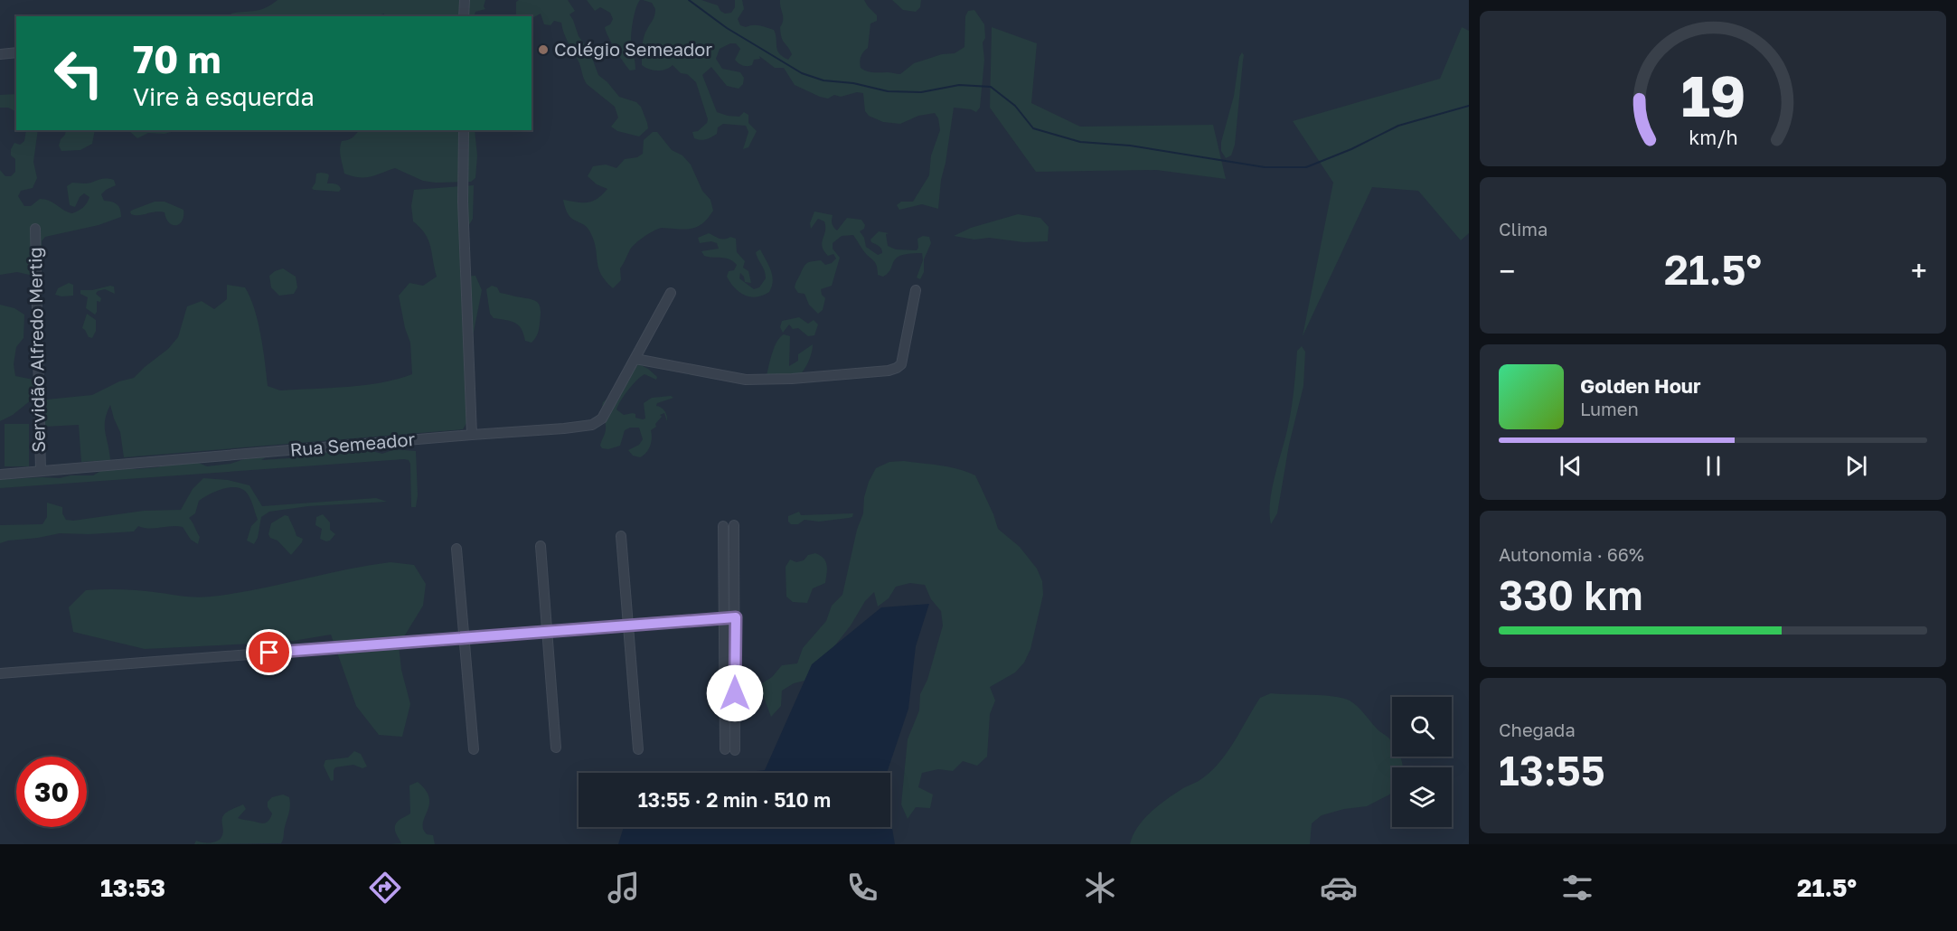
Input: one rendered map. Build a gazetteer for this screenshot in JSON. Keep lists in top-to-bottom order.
{
  "streets": {
    "street": ["Servidão Alfredo Mertig", "Rua Semeador"]
  },
  "crossings": [
    ["Servidão Alfredo Mertig", "Rua Semeador"]
  ],
  "places": ["Colégio Semeador"],
  "page": {
    "turn": ["70 m", "Vire à esquerda"],
    "tile": [
      "Clima",
      ["Autonomia · 66%", "330 km"],
      ["Chegada", "13:55"]
    ],
    "heat": ["−", "21.5°", "+"],
    "song": ["Golden Hour", "Lumen"],
    "limit": "30",
    "trip": "13:55 · 2 min · 510 m",
    "tabs": ["13:53", "21.5°"],
    "gauge": ["19", "km/h"]
  }
}
